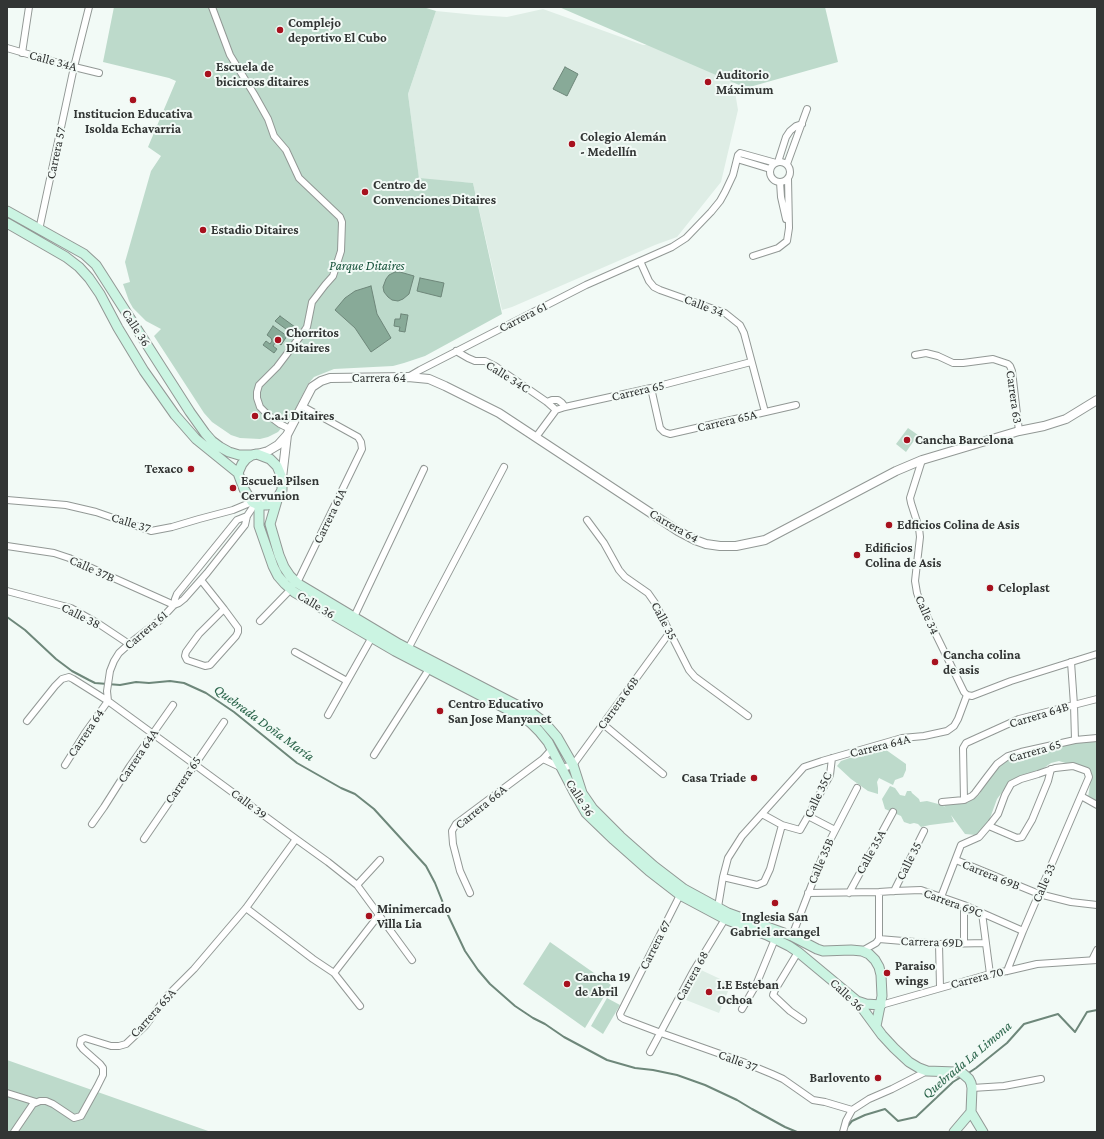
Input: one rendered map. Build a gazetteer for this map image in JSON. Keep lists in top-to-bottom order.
{
  "streets": {
    "main road": ["Calle 36"],
    "street": [
      "Calle 34A",
      "Carrera 57",
      "Calle 34",
      "Carrera 61",
      "Calle 34C",
      "Carrera 64",
      "Carrera 65",
      "Carrera 63",
      "Carrera 65A",
      "Carrera 61A",
      "Calle 37",
      "Calle 37B",
      "Calle 38",
      "Calle 35",
      "Carrera 66B",
      "Carrera 64B",
      "Carrera 64A",
      "Calle 35C",
      "Calle 39",
      "Carrera 66A",
      "Calle 35A",
      "Calle 35B",
      "Carrera 69B",
      "Calle 33",
      "Carrera 69C",
      "Carrera 69D",
      "Carrera 67",
      "Carrera 68",
      "Carrera 70"
    ]
  },
  "crossings": [
    ["Calle 34A", "Carrera 57"],
    ["Carrera 57", "Calle 36"],
    ["Calle 34", "Carrera 61"],
    ["Calle 34", "Carrera 64"],
    ["Calle 34", "Carrera 65"],
    ["Calle 34", "Carrera 65A"],
    ["Calle 34", "Carrera 64A"],
    ["Carrera 61", "Calle 36"],
    ["Carrera 61", "Calle 34C"],
    ["Carrera 61", "Carrera 64"],
    ["Carrera 61", "Calle 37"],
    ["Carrera 61", "Calle 37B"],
    ["Carrera 61", "Calle 38"],
    ["Carrera 61", "Calle 39"],
    ["Calle 36", "Carrera 64"],
    ["Calle 36", "Carrera 61A"],
    ["Calle 36", "Calle 37"],
    ["Calle 36", "Carrera 66B"],
    ["Calle 36", "Carrera 64A"],
    ["Calle 36", "Carrera 66A"],
    ["Calle 36", "Calle 35B"],
    ["Calle 36", "Carrera 67"],
    ["Calle 36", "Carrera 68"],
    ["Calle 34C", "Carrera 65"],
    ["Carrera 64", "Carrera 63"],
    ["Carrera 64", "Carrera 61A"],
    ["Carrera 64", "Calle 37"],
    ["Carrera 64", "Calle 39"],
    ["Carrera 65", "Carrera 65A"],
    ["Carrera 65", "Carrera 64B"],
    ["Carrera 65", "Calle 39"],
    ["Carrera 65A", "Calle 39"],
    ["Calle 37", "Carrera 67"],
    ["Calle 37", "Carrera 68"],
    ["Calle 35", "Carrera 66B"],
    ["Calle 35", "Carrera 69C"],
    ["Carrera 64A", "Calle 35C"],
    ["Carrera 64A", "Calle 39"],
    ["Calle 35A", "Carrera 69C"],
    ["Calle 35B", "Carrera 69C"],
    ["Carrera 69B", "Calle 33"],
    ["Calle 33", "Carrera 69C"],
    ["Calle 33", "Carrera 70"]
  ],
  "water": ["Quebrada Doña María", "Quebrada La Limona"],
  "parks": ["Parque Ditaires"],
  "places": [
    "Complejo deportivo El Cubo",
    "Escuela de bicicross ditaires",
    "Auditorio Máximum",
    "Institucion Educativa Isolda Echavarria",
    "Colegio Alemán - Medellín",
    "Centro de Convenciones Ditaires",
    "Estadio Ditaires",
    "Chorritos Ditaires",
    "C.a.i Ditaires",
    "Cancha Barcelona",
    "Texaco",
    "Escuela Pilsen Cervunion",
    "Edficios Colina de Asis",
    "Edificios Colina de Asis",
    "Celoplast",
    "Cancha colina de asis",
    "Centro Educativo San Jose Manyanet",
    "Casa Triade",
    "Inglesia San Gabriel arcangel",
    "Minimercado Villa Lia",
    "Paraiso wings",
    "Cancha 19 de Abril",
    "I.E Esteban Ochoa",
    "Barlovento"
  ]
}
